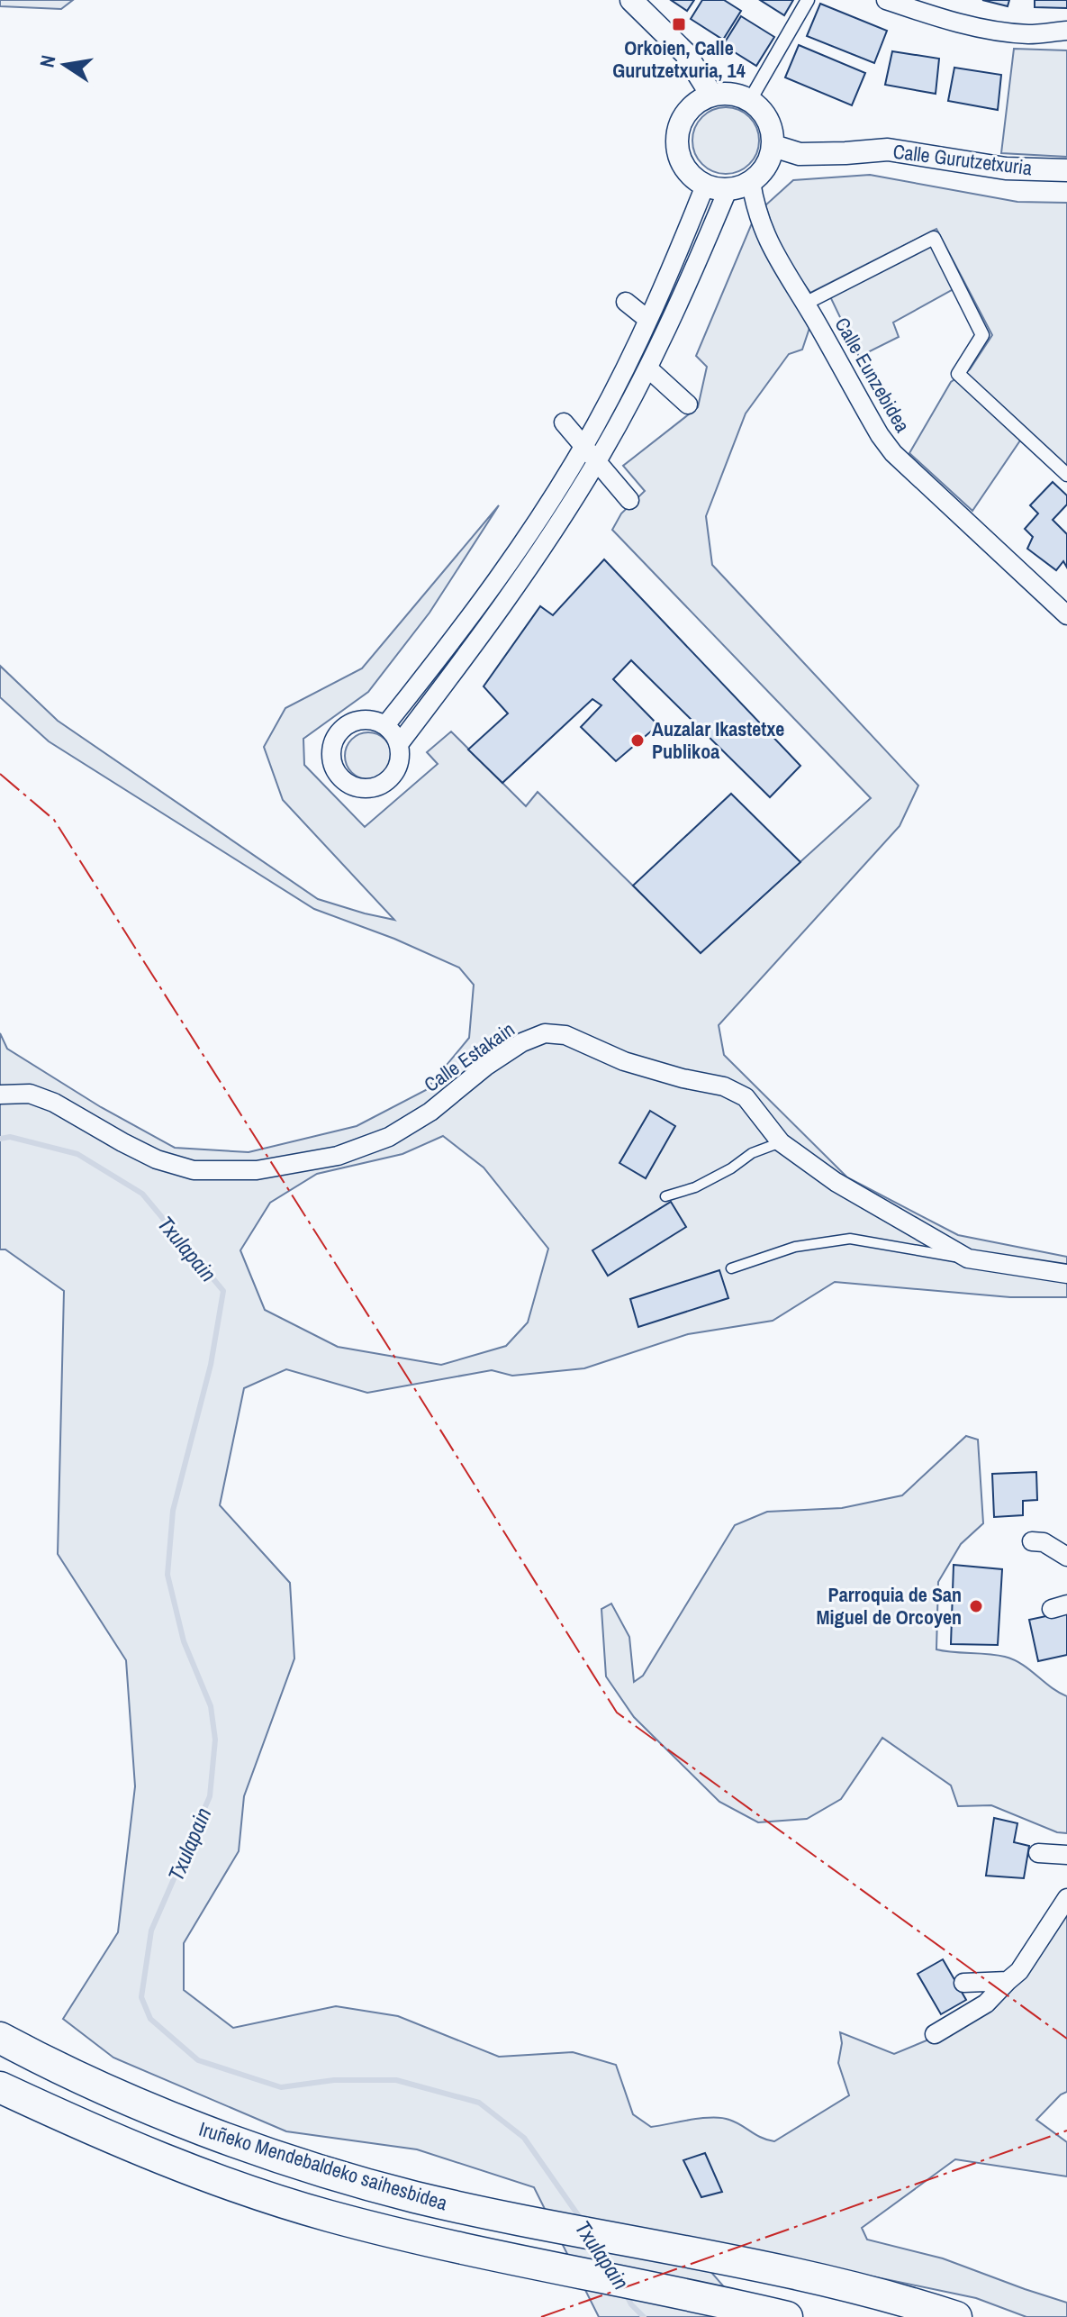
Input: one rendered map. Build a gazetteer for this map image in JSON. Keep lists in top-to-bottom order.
{
  "streets": {
    "highway": ["Iruñeko Mendebaldeko saihesbidea"],
    "street": ["Calle Gurutzetxuria", "Calle Eunzebidea", "Calle Estakain"]
  },
  "crossings": [
    ["Calle Gurutzetxuria", "Calle Eunzebidea"]
  ],
  "water": ["Txulapain"],
  "places": {
    "transit": ["Orkoien, Calle Gurutzetxuria, 14"],
    "other": ["Auzalar Ikastetxe Publikoa", "Parroquia de San Miguel de Orcoyen"]
  },
  "north": "left"
}
